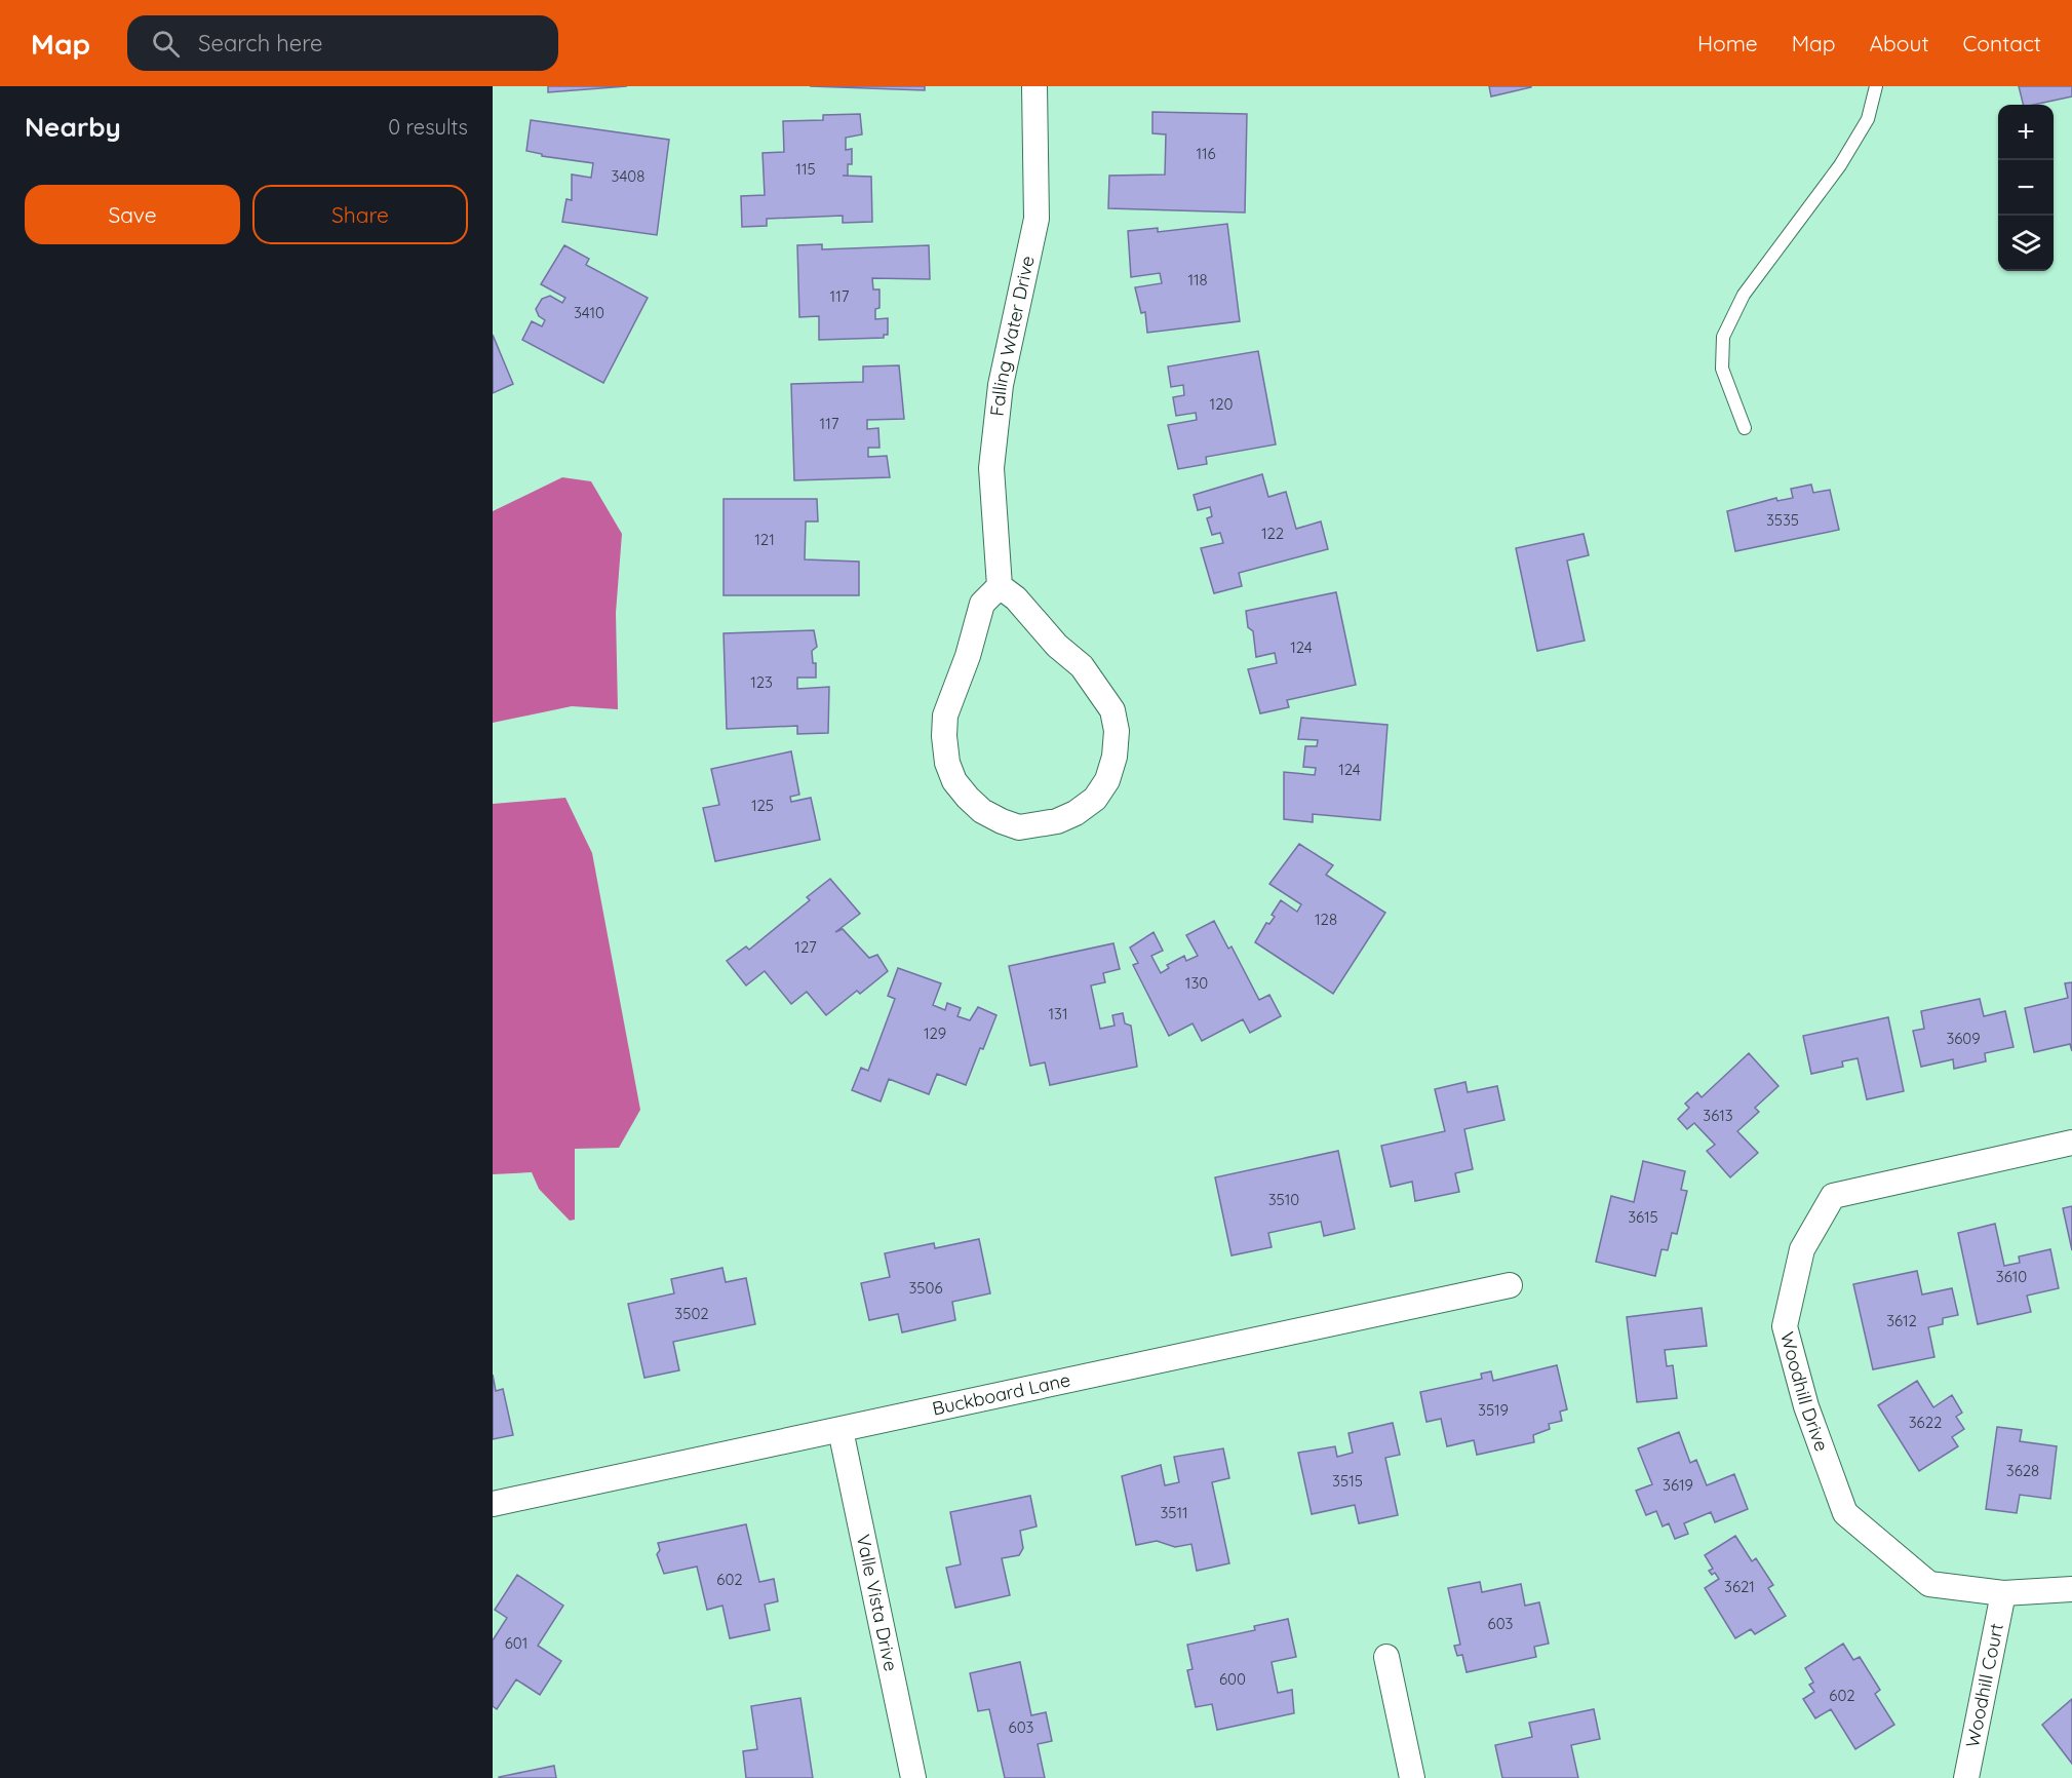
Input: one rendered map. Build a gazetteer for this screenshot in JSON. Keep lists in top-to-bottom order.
{
  "streets": {
    "street": [
      "Falling Water Drive",
      "Woodhill Drive",
      "Buckboard Lane",
      "Valle Vista Drive",
      "Woodhill Court"
    ]
  },
  "crossings": [
    ["Woodhill Drive", "Woodhill Court"],
    ["Buckboard Lane", "Valle Vista Drive"]
  ],
  "house_numbers": [
    "116",
    "115",
    "3408",
    "118",
    "117",
    "3410",
    "120",
    "117",
    "3535",
    "122",
    "121",
    "124",
    "123",
    "124",
    "125",
    "128",
    "127",
    "130",
    "131",
    "129",
    "3609",
    "3613",
    "3510",
    "3615",
    "3610",
    "3506",
    "3502",
    "3612",
    "3519",
    "3622",
    "3628",
    "3515",
    "3619",
    "3511",
    "602",
    "3621",
    "603",
    "601",
    "600",
    "602",
    "603"
  ],
  "page": {
    "header": "Map",
    "search": "Search here",
    "nav": [
      "Home",
      "Map",
      "About",
      "Contact"
    ],
    "heading": ["Nearby", "0 results"],
    "map_buttons": ["+", "−"],
    "buttons": ["Save", "Share"]
  }
}
